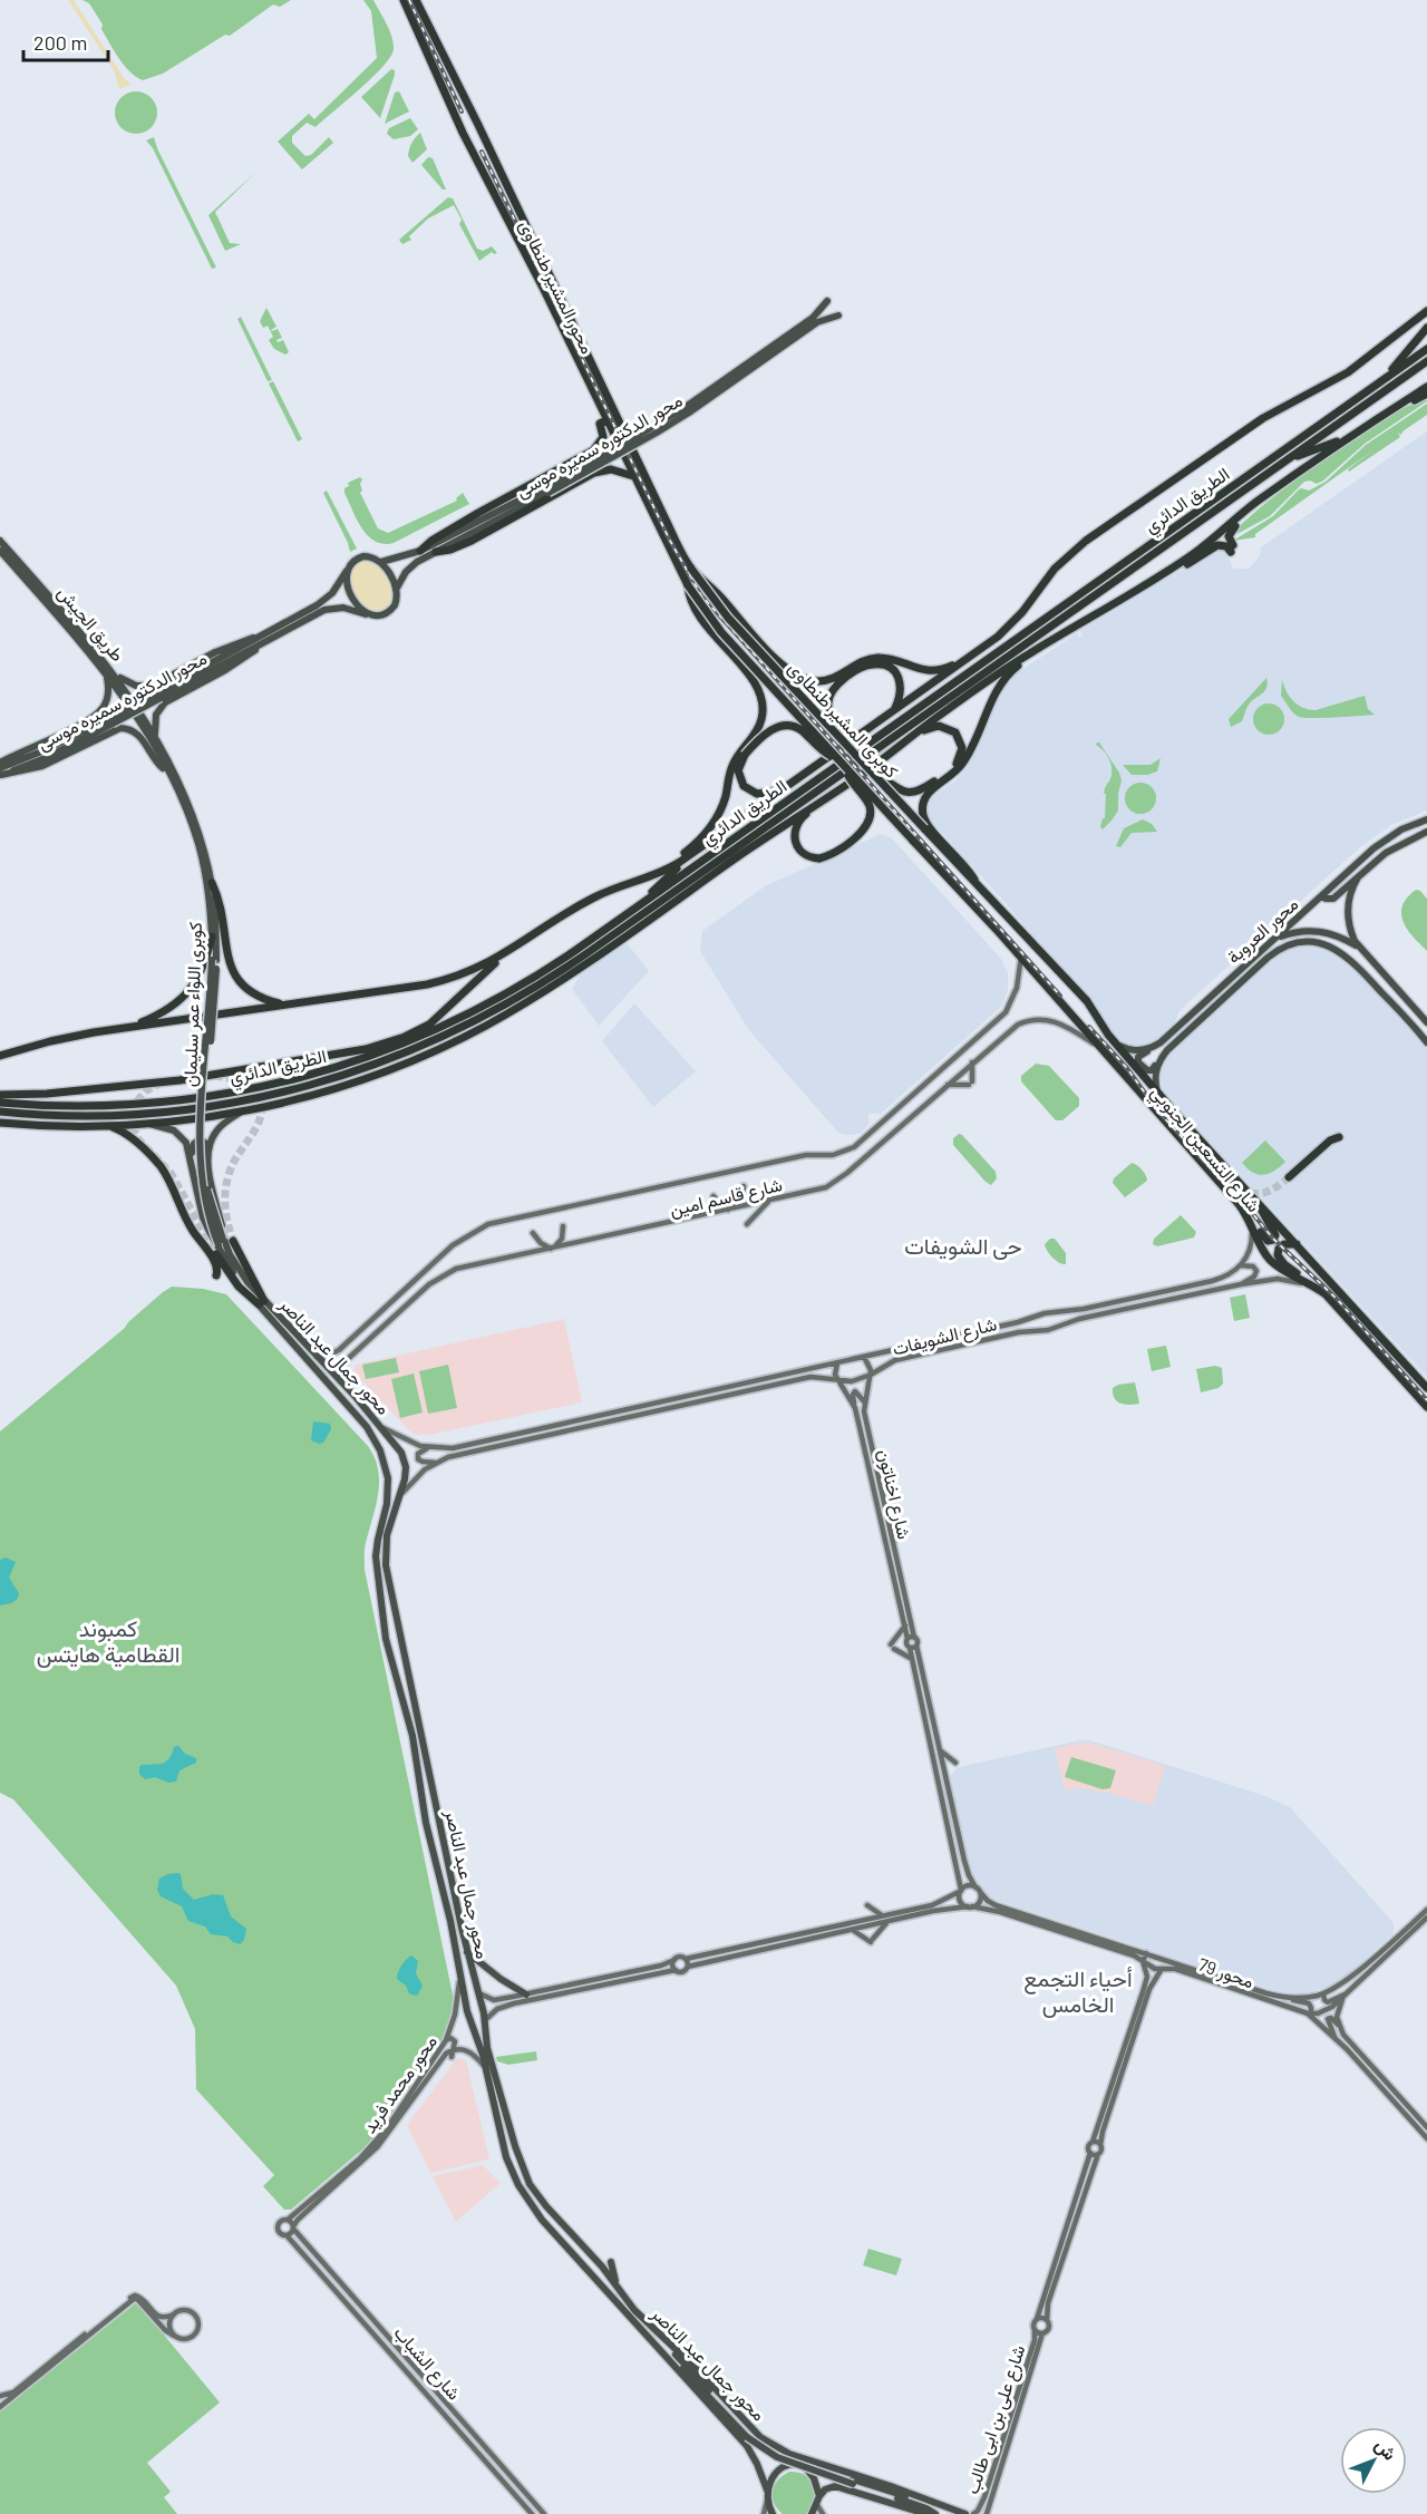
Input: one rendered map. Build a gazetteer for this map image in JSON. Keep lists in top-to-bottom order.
{
  "streets": {
    "highway": [
      "محور المشير طنطاوى",
      "الطريق الدائري",
      "كوبرى المشير طنطاوى",
      "شارع التسعين الجنوبي"
    ],
    "main road": [
      "محور الدكتوره سميره موسى",
      "طريق الجيش",
      "محور العروبة",
      "كوبرى اللواء عمر سليمان",
      "شارع قاسم امين",
      "شارع الشويفات",
      "محور جمال عبد الناصر",
      "شارع اخناتون",
      "محور 79",
      "محور محمد فريد",
      "شارع الشباب",
      "شارع على بن ابى طالب"
    ]
  },
  "crossings": [
    ["محور المشير طنطاوى", "كوبرى المشير طنطاوى"],
    ["الطريق الدائري", "محور جمال عبد الناصر"],
    ["طريق الجيش", "كوبرى اللواء عمر سليمان"],
    ["كوبرى المشير طنطاوى", "شارع التسعين الجنوبي"],
    ["كوبرى اللواء عمر سليمان", "محور جمال عبد الناصر"],
    ["شارع التسعين الجنوبي", "شارع قاسم امين"],
    ["شارع التسعين الجنوبي", "شارع الشويفات"],
    ["شارع قاسم امين", "محور جمال عبد الناصر"],
    ["شارع الشويفات", "محور جمال عبد الناصر"],
    ["شارع الشويفات", "شارع اخناتون"],
    ["محور جمال عبد الناصر", "محور محمد فريد"],
    ["محور محمد فريد", "شارع الشباب"]
  ],
  "districts": ["حى الشويفات", "كمبوند القطامية هايتس", "أحياء التجمع الخامس"],
  "scale_bar": "200 m",
  "north": "top right"
}
